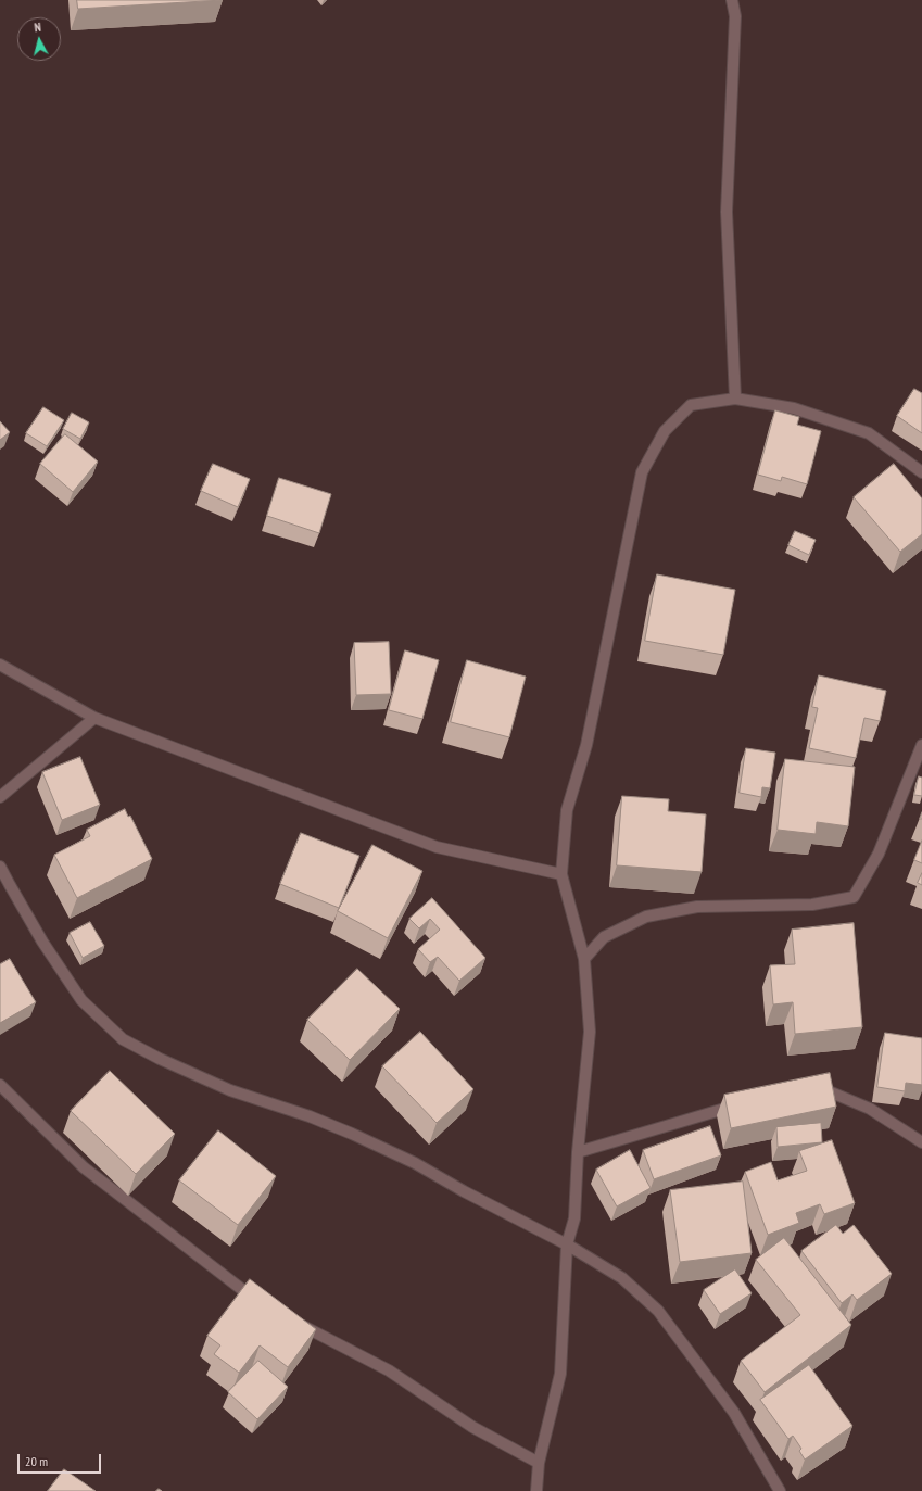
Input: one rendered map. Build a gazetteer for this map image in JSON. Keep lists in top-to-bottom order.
{
  "scale_bar": "20 m",
  "north": "top"
}
